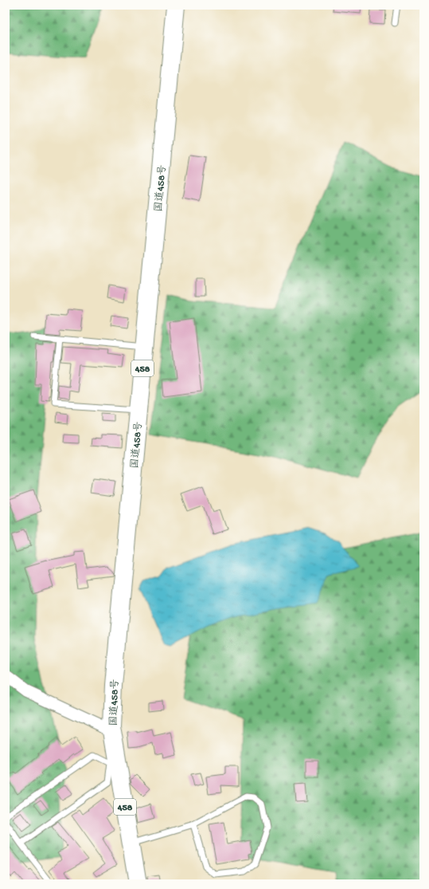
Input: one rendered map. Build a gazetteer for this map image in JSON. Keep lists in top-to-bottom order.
{
  "streets": {
    "highway": ["国道458号", "458"]
  }
}
